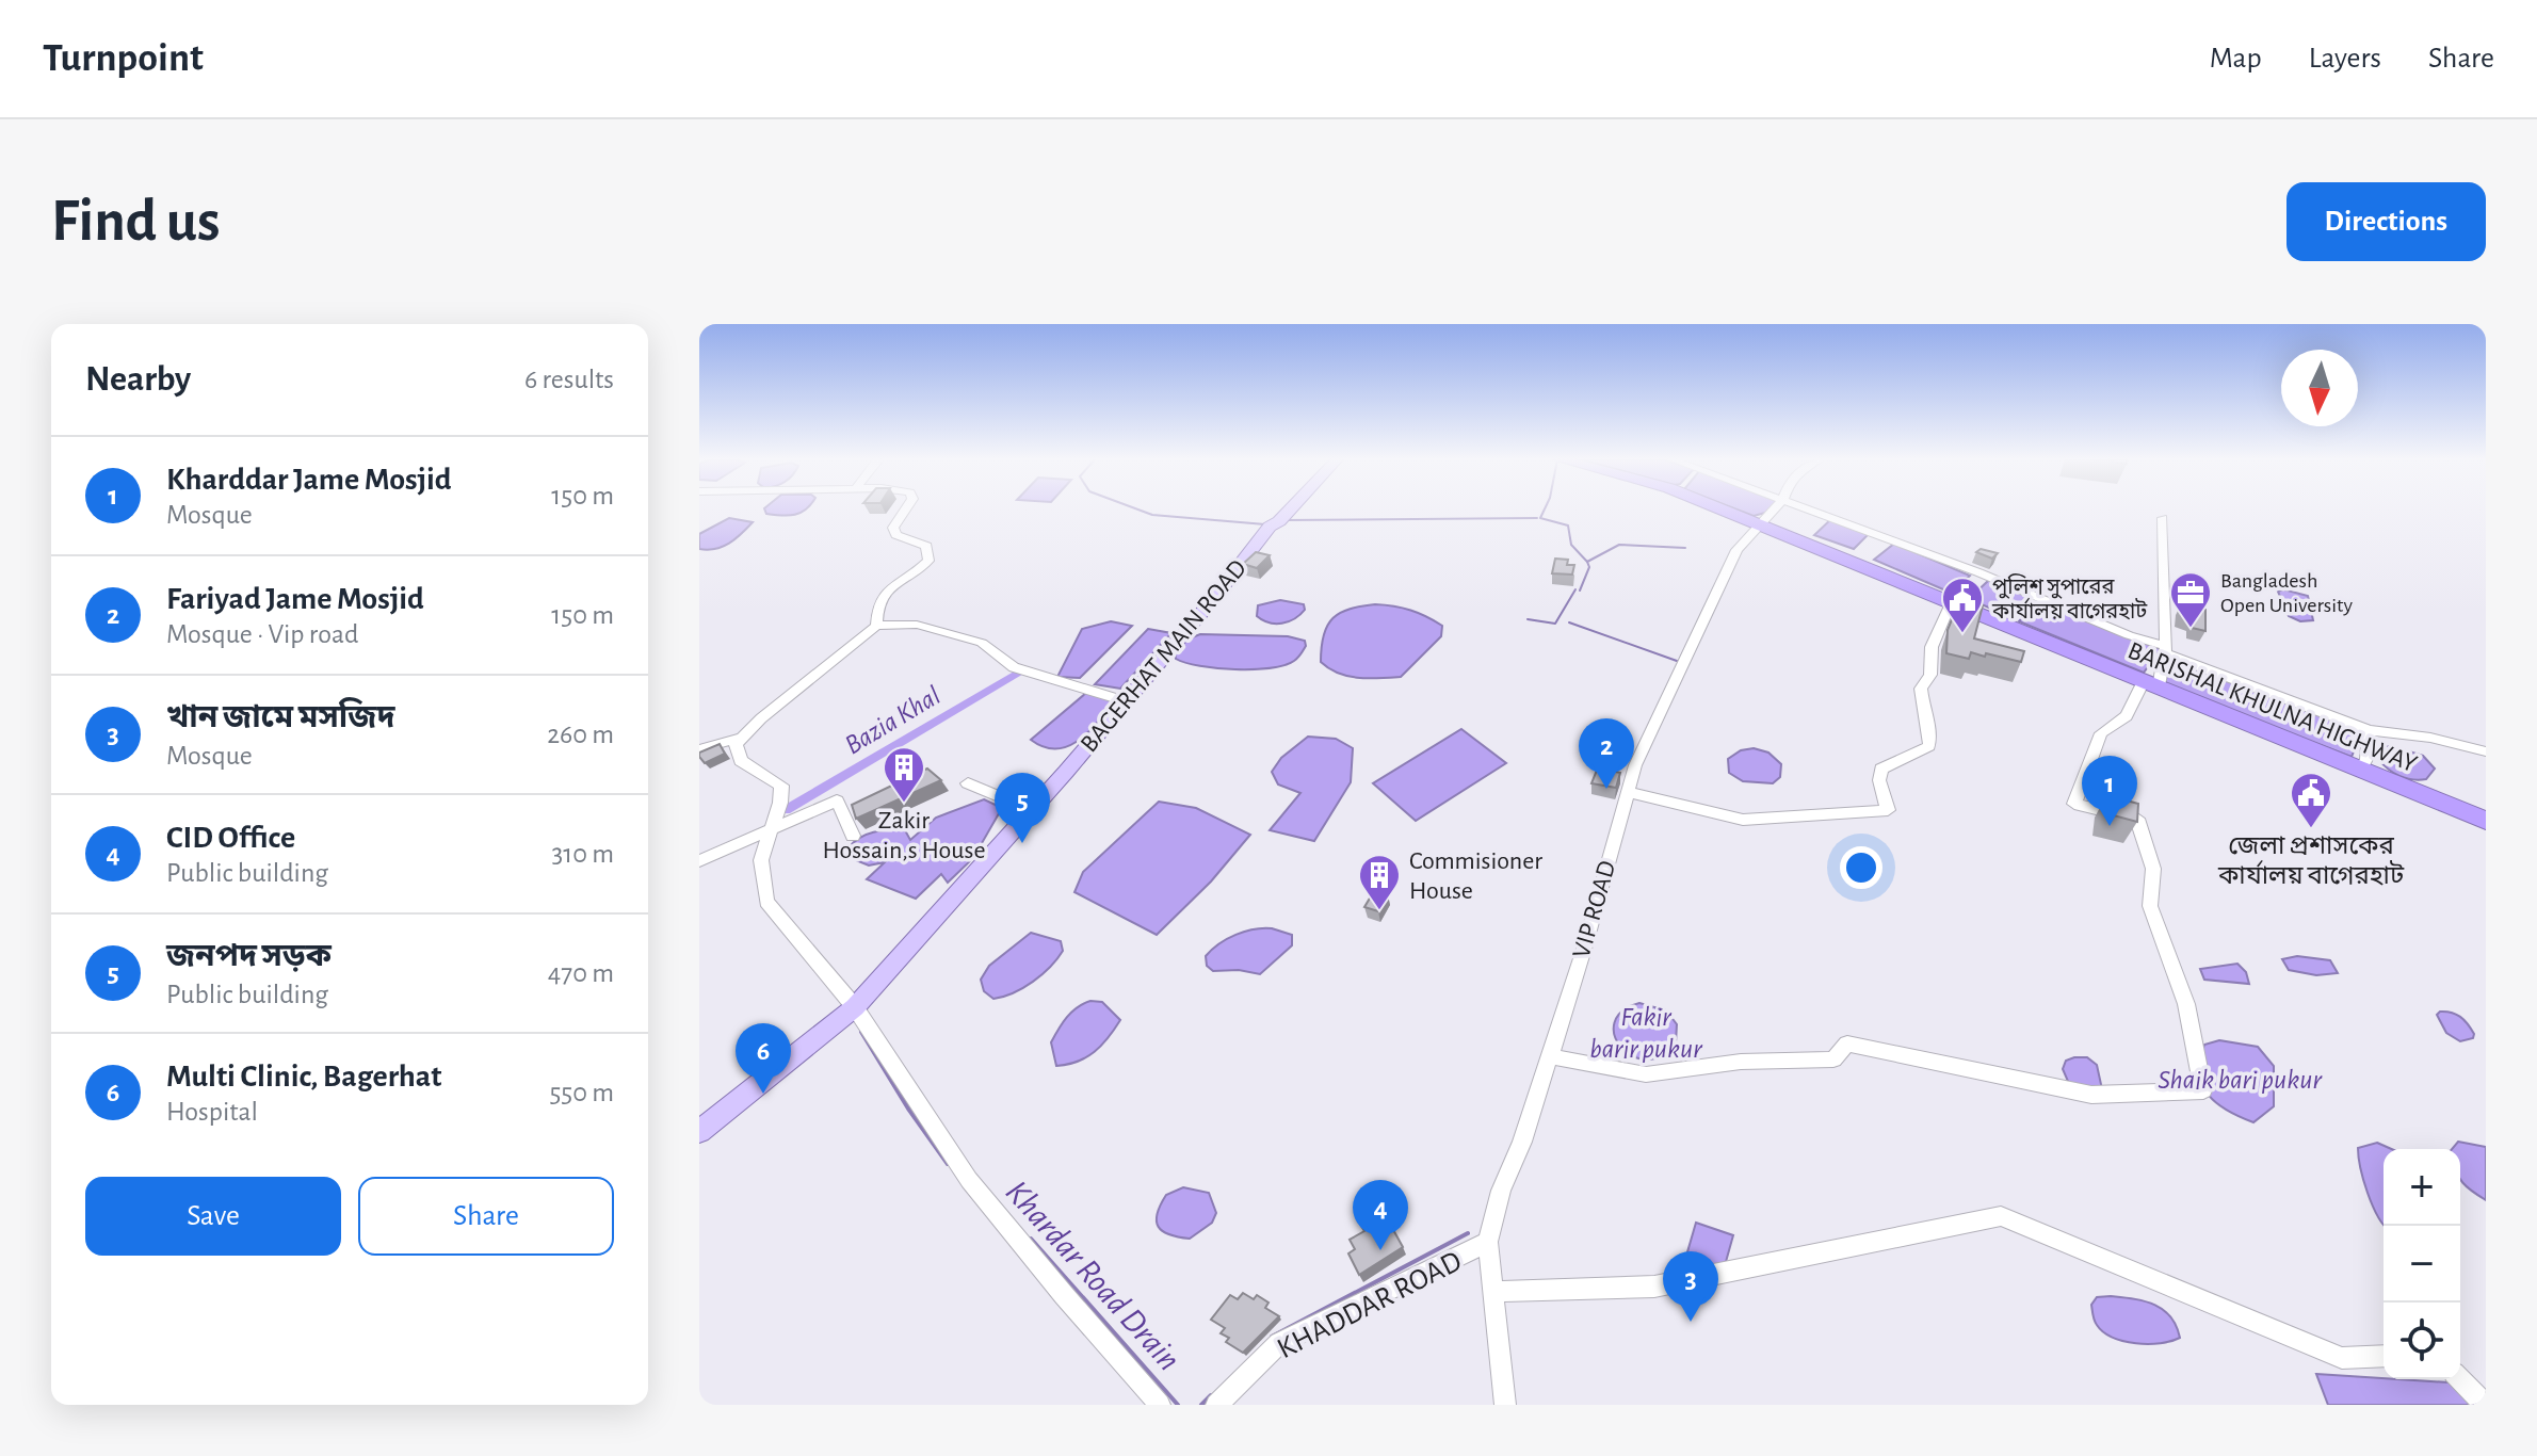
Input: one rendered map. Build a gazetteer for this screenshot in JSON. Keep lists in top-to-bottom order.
{
  "streets": {
    "highway": ["BARISHAL KHULNA HIGHWAY"],
    "main road": ["BAGERHAT MAIN ROAD"],
    "street": ["VIP ROAD", "KHADDAR ROAD"]
  },
  "crossings": [
    ["BARISHAL KHULNA HIGHWAY", "VIP ROAD"],
    ["VIP ROAD", "KHADDAR ROAD"]
  ],
  "water": [
    "Bazia Khal",
    "Fakir barir pukur",
    "Shaik bari pukur",
    "Khardar Road Drain"
  ],
  "places": {
    "office": ["Bangladesh Open University"],
    "public building": ["পুলিশ সুপারের কার্যালয় বাগেরহাট", "জেলা প্রশাসকের কার্যালয় বাগেরহাট"],
    "building": ["Zakir Hossain,s House", "Commisioner House"]
  },
  "north": "bottom",
  "page": {
    "header": "Turnpoint",
    "nav": ["Map", "Layers", "Share"],
    "buttons": [
      "Directions",
      ["Save", "Share"]
    ],
    "title": "Find us",
    "heading": ["Nearby", "6 results"],
    "list": [
      {
        "mark": "1",
        "name": "Kharddar Jame Mosjid",
        "note": "Mosque",
        "value": "150 m"
      },
      {
        "mark": "2",
        "name": "Fariyad Jame Mosjid",
        "note": "Mosque · Vip road",
        "value": "150 m"
      },
      {
        "mark": "3",
        "name": "খান জামে মসজিদ",
        "note": "Mosque",
        "value": "260 m"
      },
      {
        "mark": "4",
        "name": "CID Office",
        "note": "Public building",
        "value": "310 m"
      },
      {
        "mark": "5",
        "name": "জনপদ সড়ক",
        "note": "Public building",
        "value": "470 m"
      },
      {
        "mark": "6",
        "name": "Multi Clinic, Bagerhat",
        "note": "Hospital",
        "value": "550 m"
      }
    ],
    "pins": [
      "2",
      "1",
      "5",
      "6",
      "4",
      "3"
    ],
    "map_buttons": ["+", "−"]
  }
}
